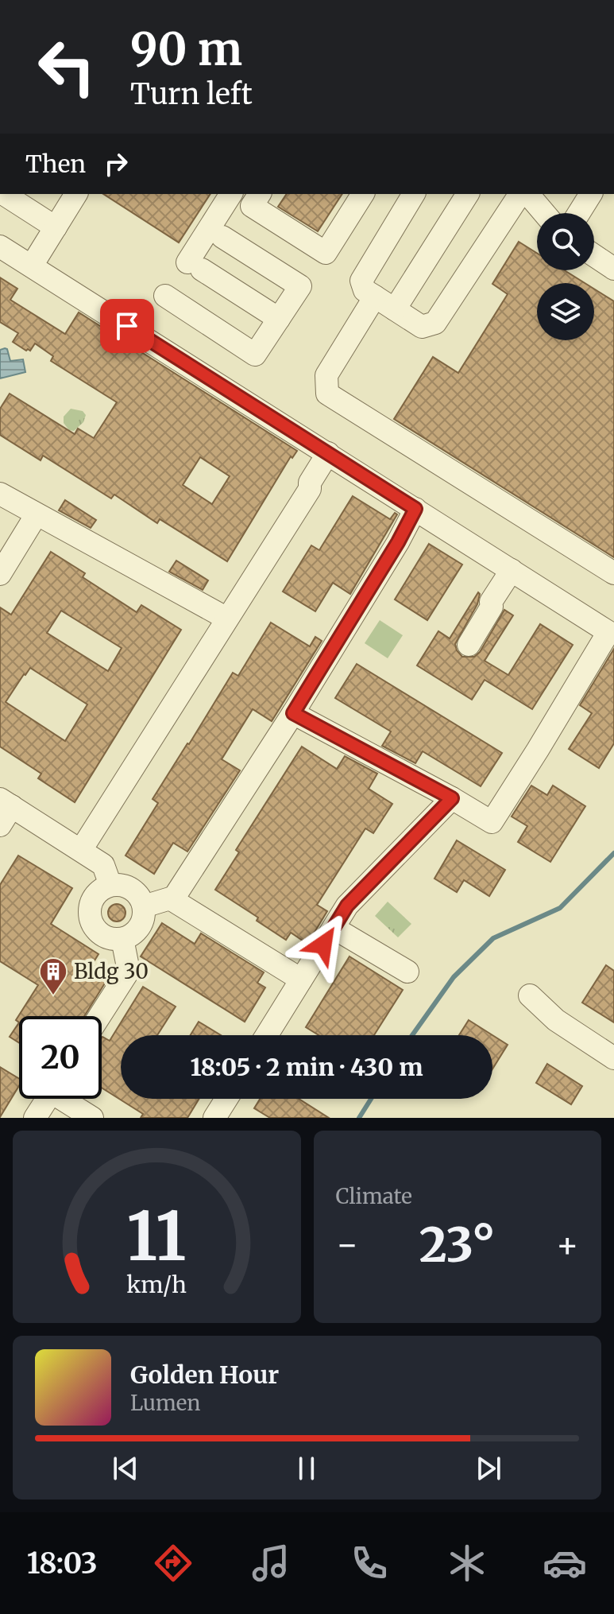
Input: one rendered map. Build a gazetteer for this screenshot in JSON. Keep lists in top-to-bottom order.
{
  "places": {
    "building": ["Bldg 30"]
  },
  "page": {
    "turn": ["90 m", "Turn left"],
    "then": "Then",
    "limit": "20",
    "trip": "18:05 · 2 min · 430 m",
    "tile": "Climate",
    "heat": ["−", "23°", "+"],
    "song": ["Golden Hour", "Lumen"],
    "tabs": "18:03",
    "gauge": ["11", "km/h"]
  }
}
